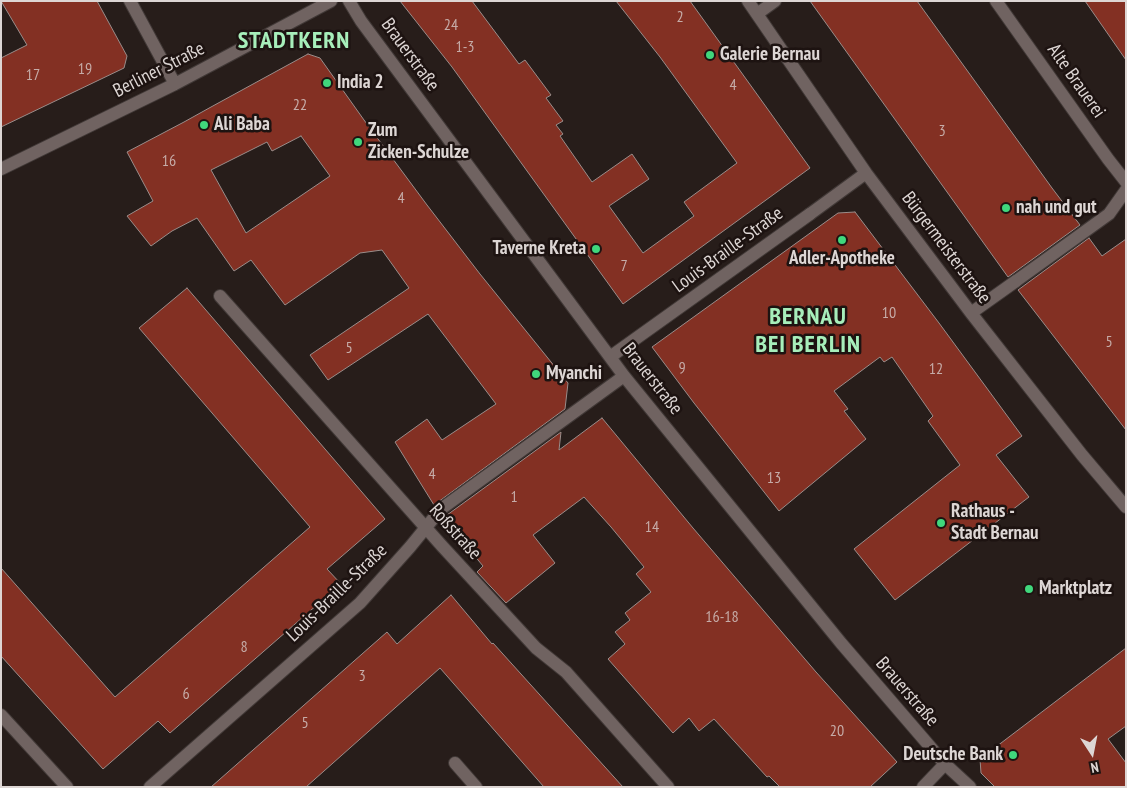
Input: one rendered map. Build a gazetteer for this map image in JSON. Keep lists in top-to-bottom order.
{
  "streets": {
    "street": [
      "Brauerstraße",
      "Berliner Straße",
      "Alte Brauerei",
      "Bürgermeisterstraße",
      "Louis-Braille-Straße",
      "Roßstraße"
    ]
  },
  "crossings": [
    ["Brauerstraße", "Louis-Braille-Straße"],
    ["Bürgermeisterstraße", "Louis-Braille-Straße"],
    ["Louis-Braille-Straße", "Roßstraße"]
  ],
  "districts": ["STADTKERN", "BERNAU BEI BERLIN"],
  "places": [
    "Galerie Bernau",
    "India 2",
    "Ali Baba",
    "Zum Zicken-Schulze",
    "nah und gut",
    "Adler-Apotheke",
    "Taverne Kreta",
    "Myanchi",
    "Rathaus - Stadt Bernau",
    "Marktplatz",
    "Deutsche Bank"
  ],
  "house_numbers": [
    "2",
    "24",
    "1-3",
    "19",
    "17",
    "4",
    "22",
    "3",
    "16",
    "4",
    "7",
    "10",
    "5",
    "5",
    "9",
    "12",
    "4",
    "13",
    "1",
    "14",
    "16-18",
    "8",
    "3",
    "6",
    "5",
    "20"
  ],
  "north": "bottom"
}
